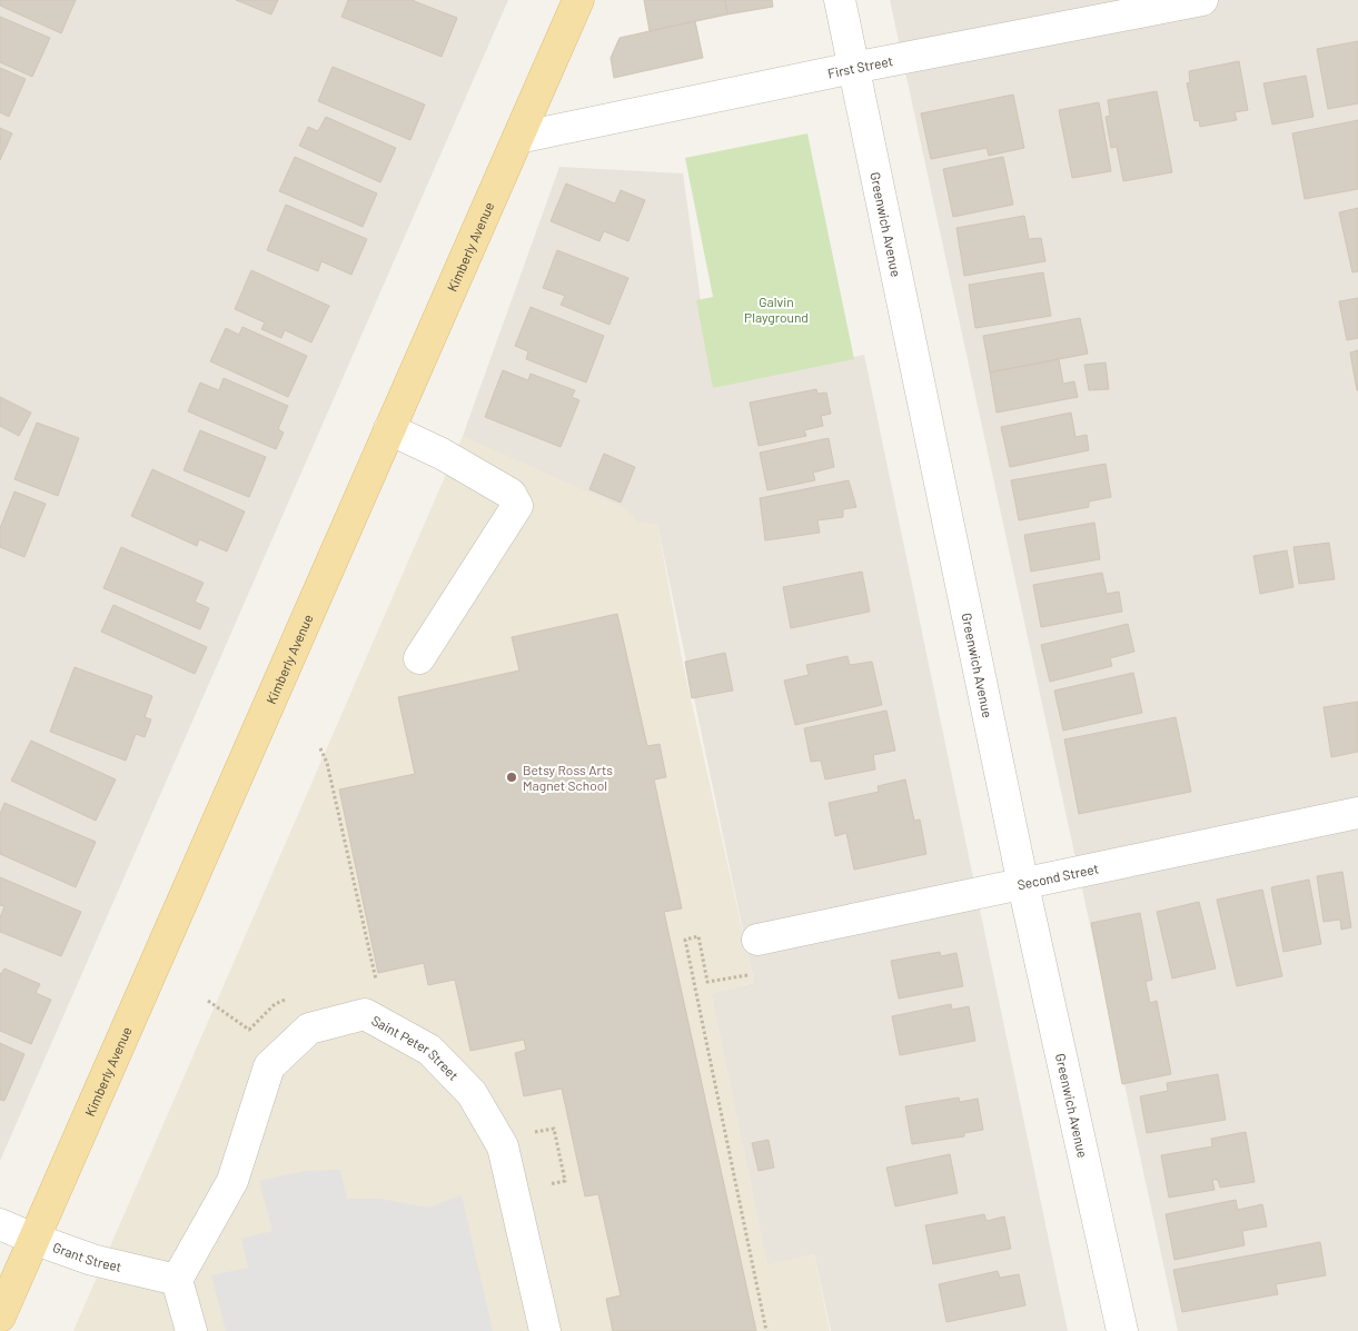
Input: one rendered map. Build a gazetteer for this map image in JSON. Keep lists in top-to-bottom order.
{
  "streets": {
    "main road": ["Kimberly Avenue"],
    "street": [
      "First Street",
      "Greenwich Avenue",
      "Second Street",
      "Saint Peter Street",
      "Grant Street"
    ]
  },
  "crossings": [
    ["First Street", "Greenwich Avenue"],
    ["First Street", "Kimberly Avenue"],
    ["Greenwich Avenue", "Second Street"],
    ["Kimberly Avenue", "Grant Street"],
    ["Saint Peter Street", "Grant Street"]
  ],
  "parks": ["Galvin Playground"],
  "places": ["Betsy Ross Arts Magnet School"]
}
